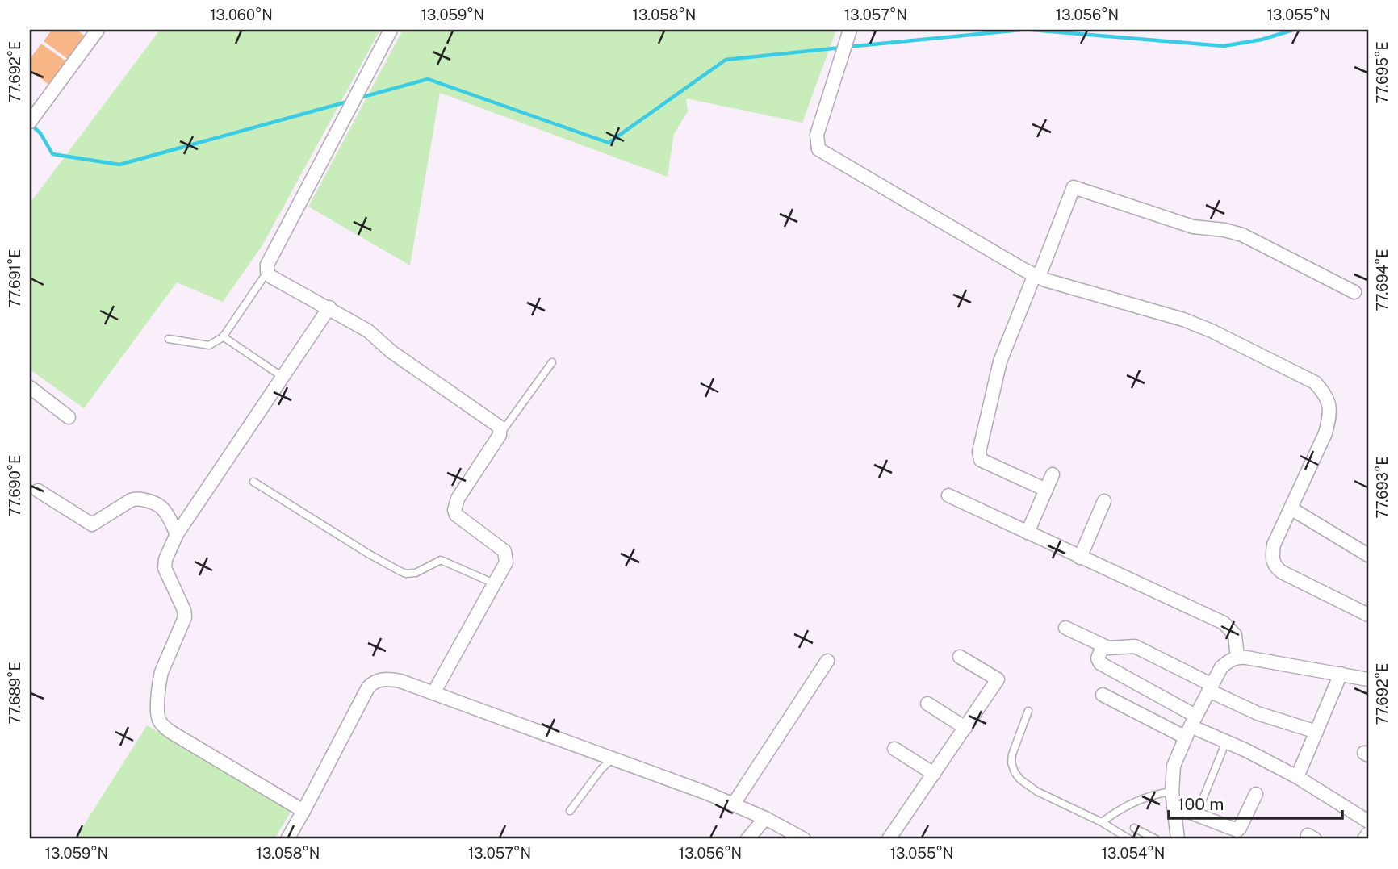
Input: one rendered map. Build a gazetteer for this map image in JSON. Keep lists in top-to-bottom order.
{
  "scale_bar": "100 m",
  "coordinates": [
    "13.060°N",
    "13.059°N",
    "13.058°N",
    "13.057°N",
    "13.056°N",
    "13.055°N",
    "77.692°E",
    "77.695°E",
    "77.691°E",
    "77.694°E",
    "77.690°E",
    "77.693°E",
    "77.689°E",
    "13.054°N"
  ]
}
